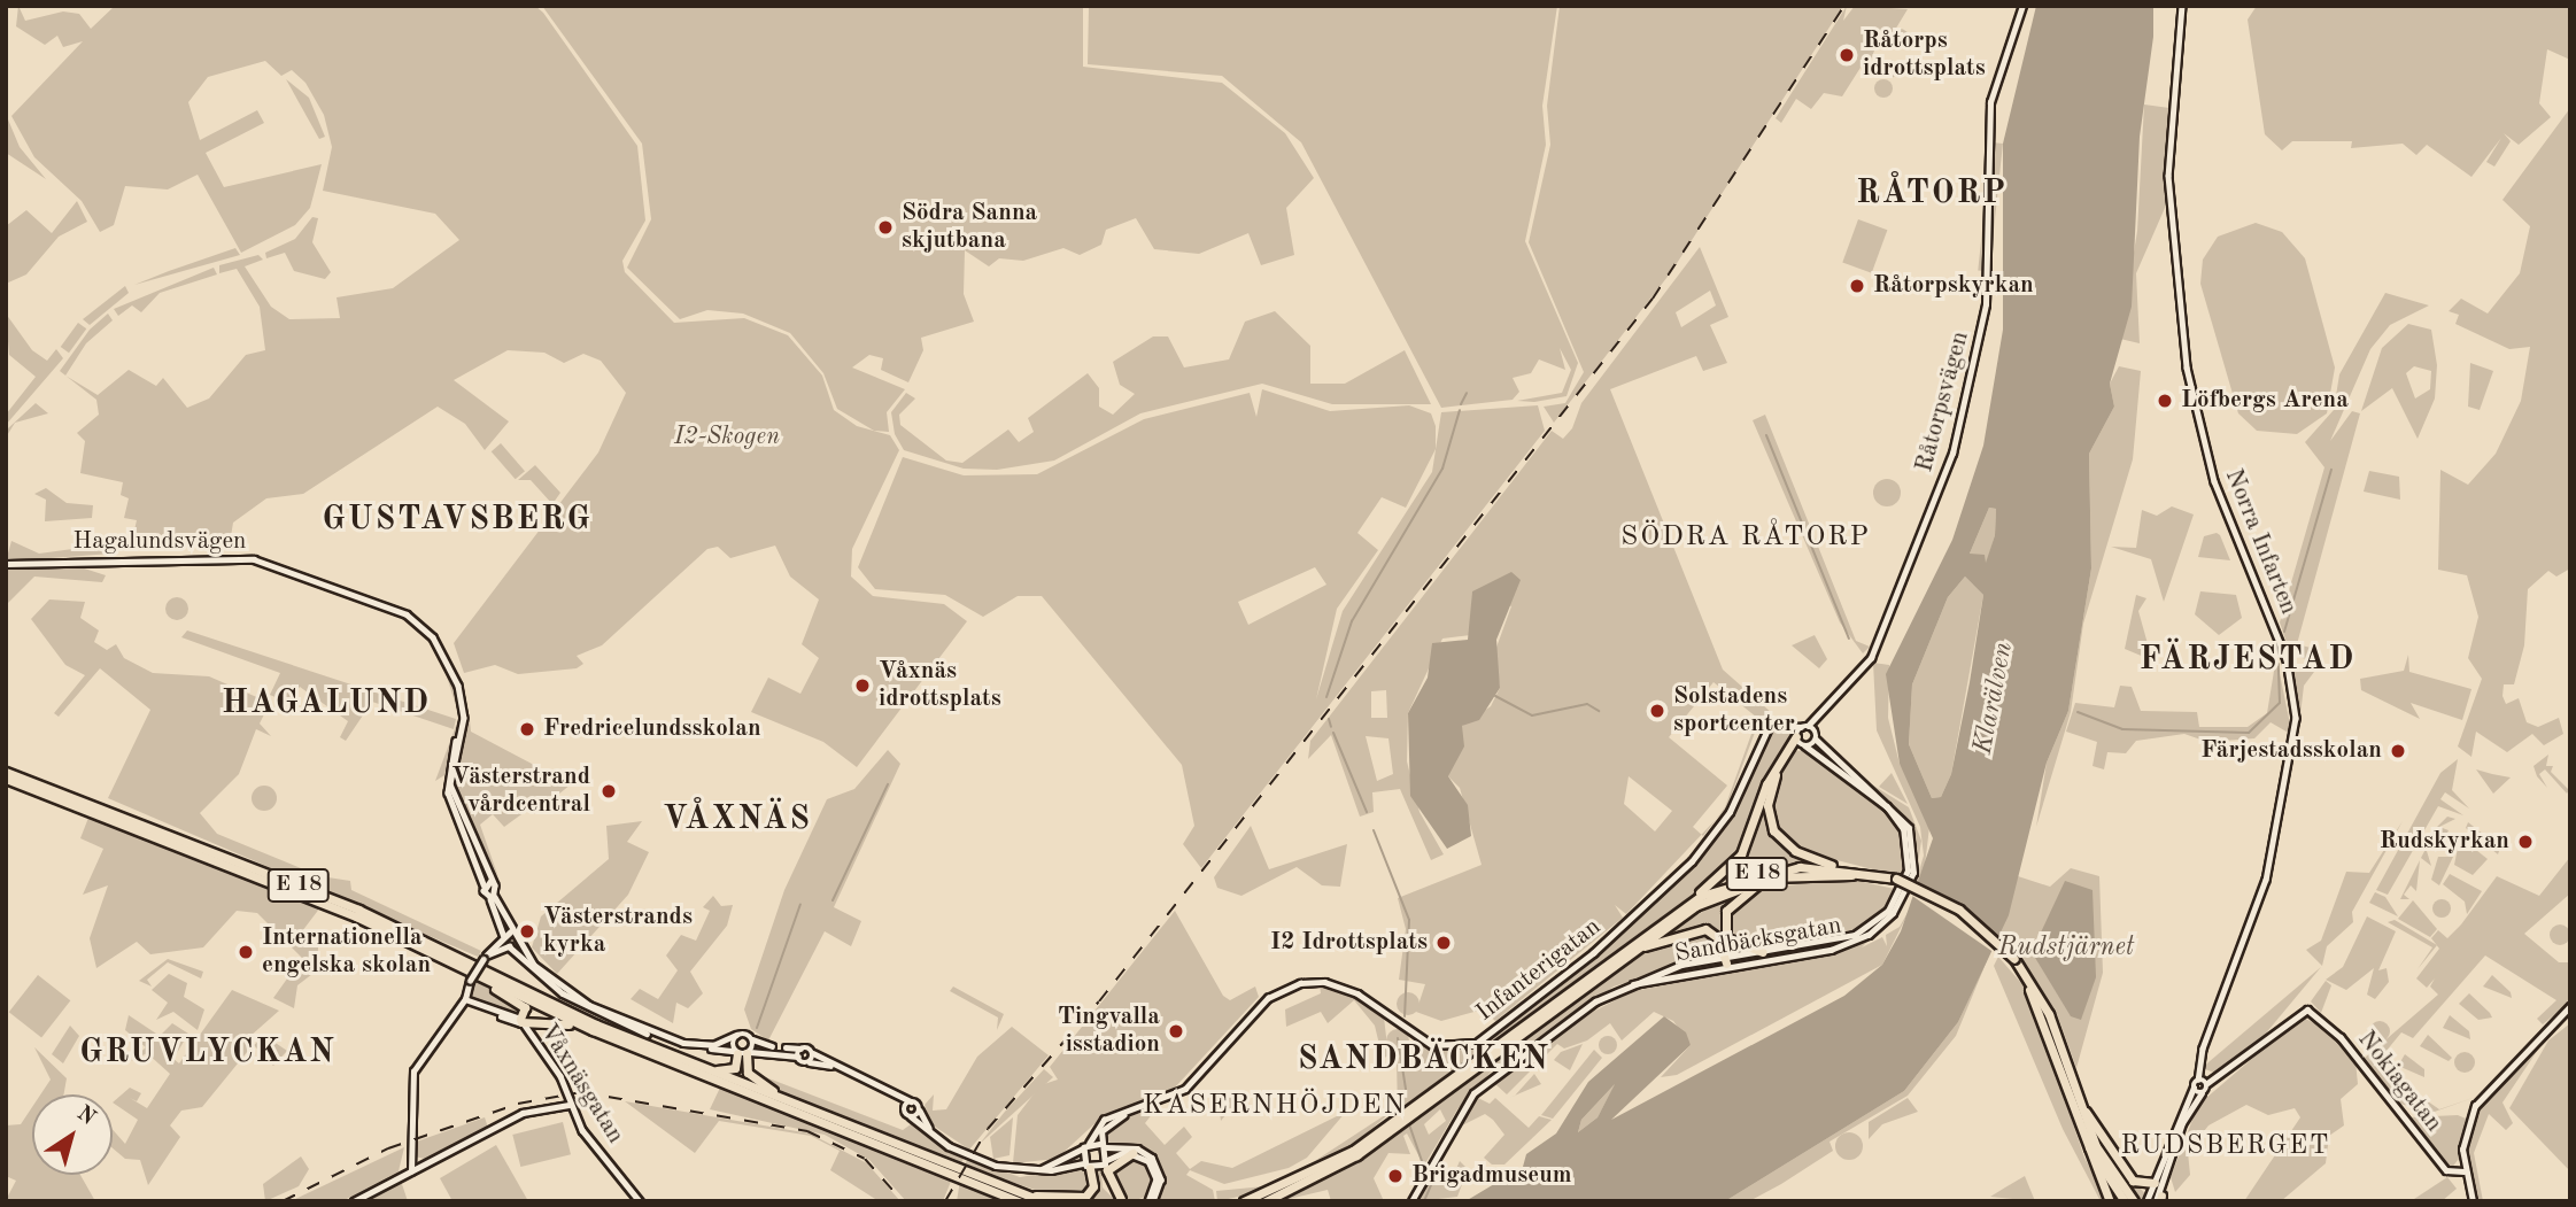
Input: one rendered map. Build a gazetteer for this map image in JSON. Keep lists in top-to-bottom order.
{
  "streets": {
    "highway": ["E 18"],
    "street": [
      "Råtorpsvägen",
      "Hagalundsvägen",
      "Norra Infarten",
      "Sandbäcksgatan",
      "Infanterigatan",
      "Nokiagatan",
      "Våxnäsgatan"
    ]
  },
  "districts": [
    "RÅTORP",
    "GUSTAVSBERG",
    "SÖDRA RÅTORP",
    "FÄRJESTAD",
    "HAGALUND",
    "VÅXNÄS",
    "GRUVLYCKAN",
    "SANDBÄCKEN",
    "KASERNHÖJDEN",
    "RUDSBERGET"
  ],
  "water": ["Klarälven", "Rudstjärnet"],
  "parks": ["I2-Skogen"],
  "places": [
    "Råtorps idrottsplats",
    "Södra Sanna skjutbana",
    "Råtorpskyrkan",
    "Löfbergs Arena",
    "Våxnäs idrottsplats",
    "Solstadens sportcenter",
    "Fredricelundsskolan",
    "Färjestadsskolan",
    "Västerstrand vårdcentral",
    "Rudskyrkan",
    "Västerstrands kyrka",
    "I2 Idrottsplats",
    "Internationella engelska skolan",
    "Tingvalla isstadion",
    "Brigadmuseum"
  ],
  "north": "top right"
}
